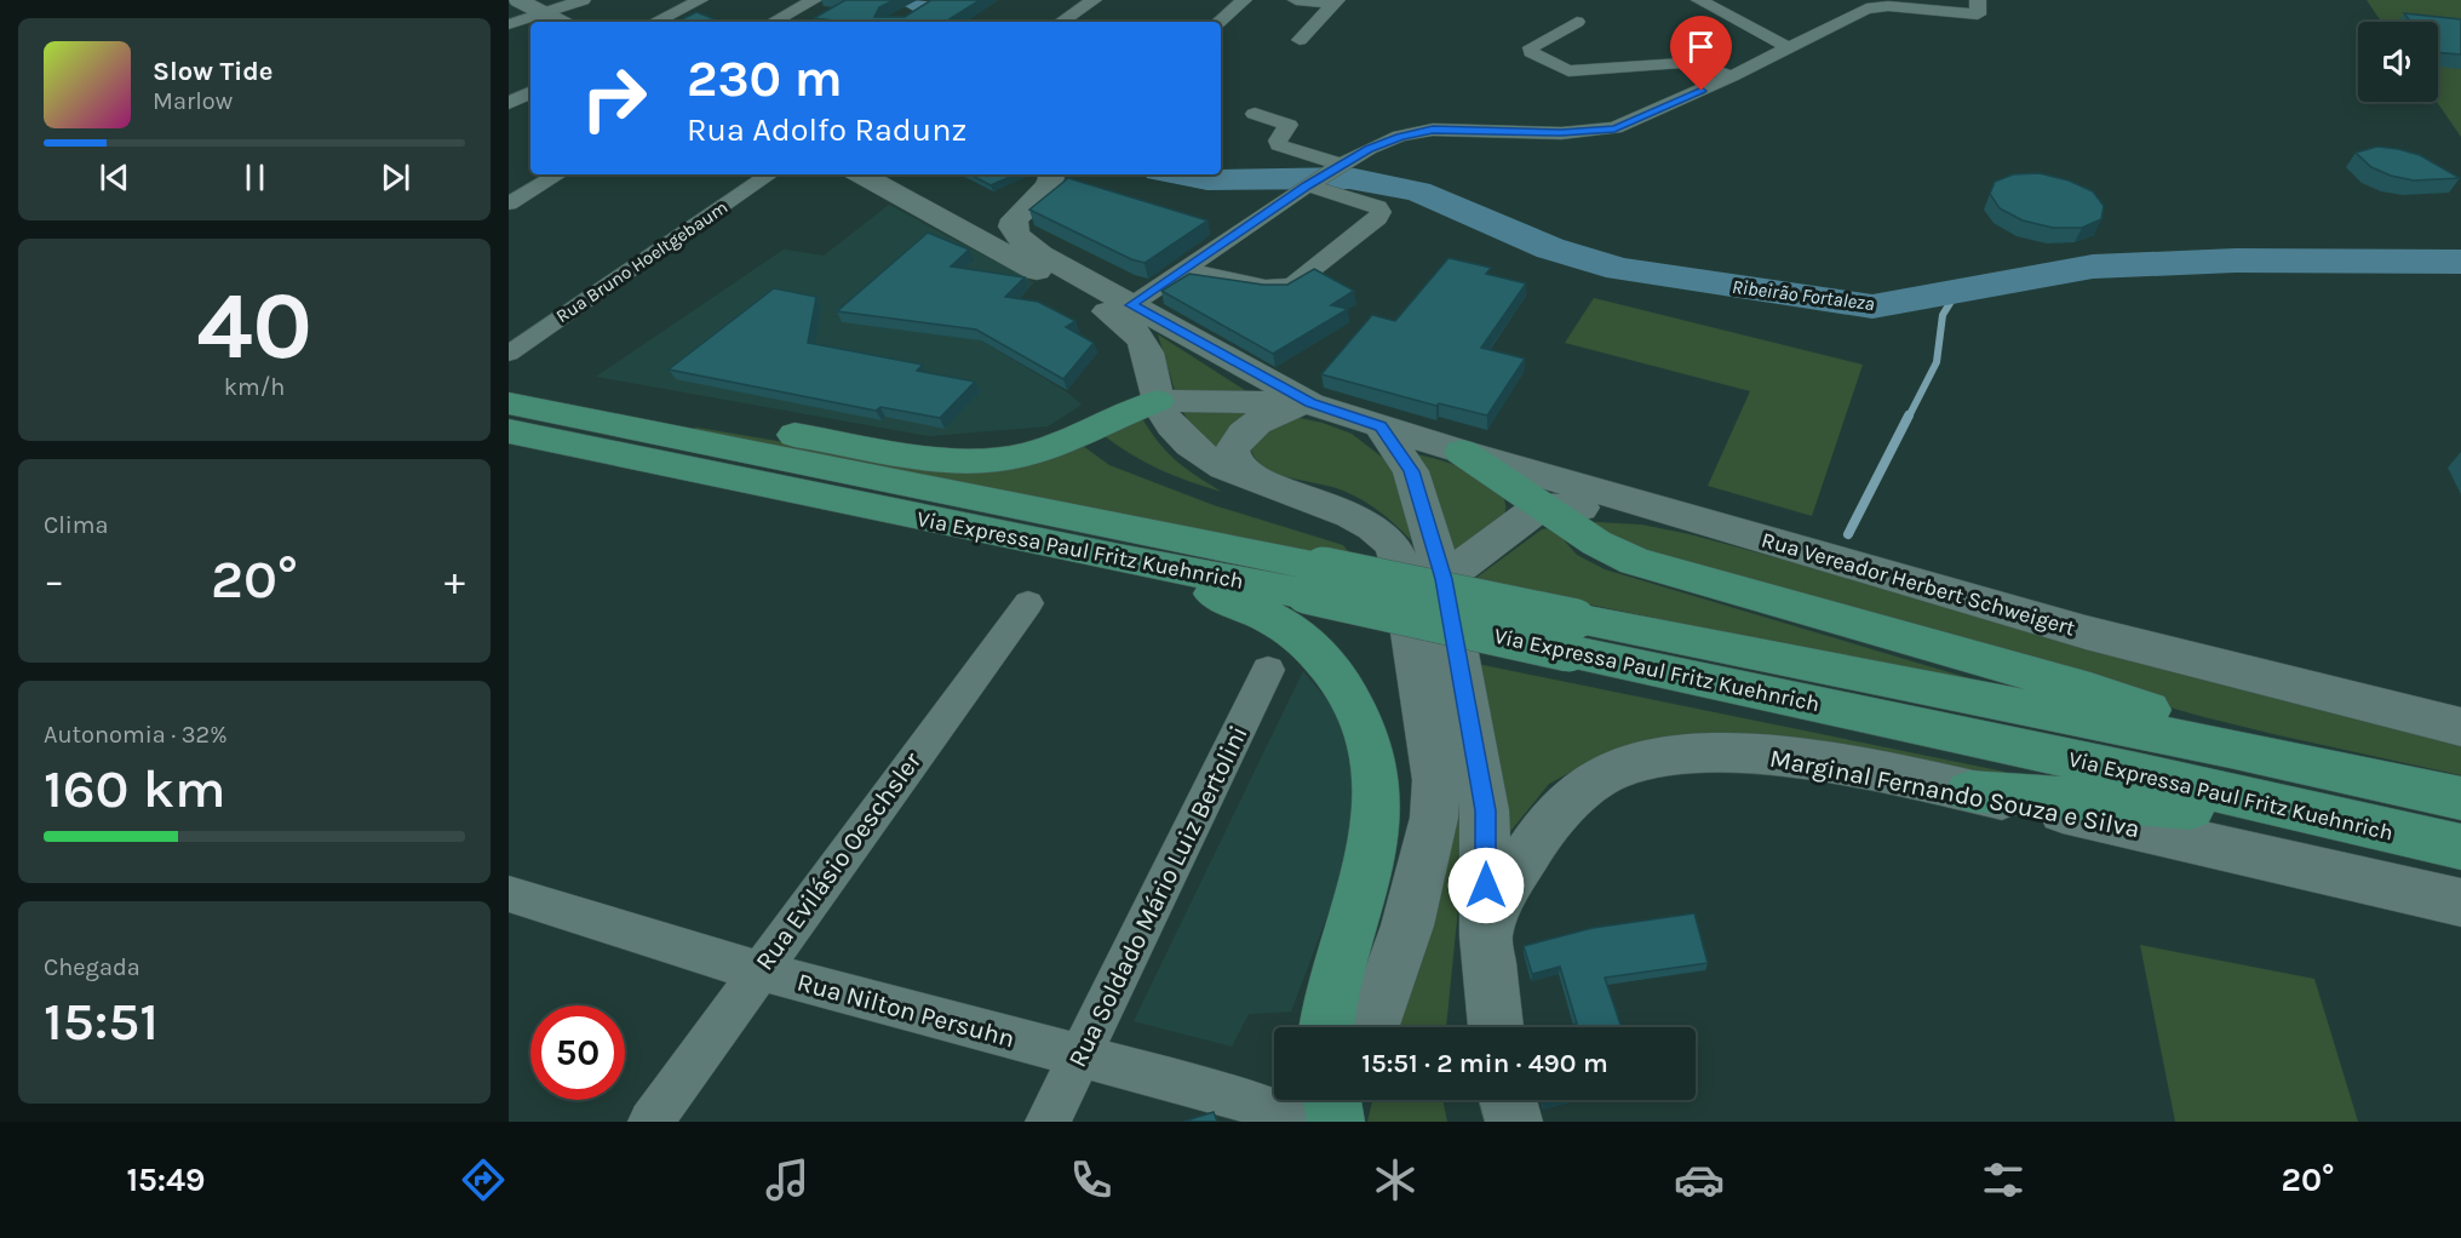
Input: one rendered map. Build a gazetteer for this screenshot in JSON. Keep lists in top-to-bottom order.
{
  "streets": {
    "main road": ["Via Expressa Paul Fritz Kuehnrich", "Rua Vereador Herbert Schweigert", "Marginal Fernando Souza e Silva"],
    "street": [
      "Rua Bruno Hoeltgebaum",
      "Rua Evilásio Oeschsler",
      "Rua Soldado Mário Luiz Bertolini",
      "Rua Nilton Persuhn"
    ]
  },
  "crossings": [
    ["Rua Evilásio Oeschsler", "Rua Nilton Persuhn"],
    ["Rua Soldado Mário Luiz Bertolini", "Rua Nilton Persuhn"]
  ],
  "water": ["Ribeirão Fortaleza"],
  "page": {
    "turn": ["230 m", "Rua Adolfo Radunz"],
    "song": ["Slow Tide", "Marlow"],
    "tile": [
      ["40", "km/h"],
      "Clima",
      ["Autonomia · 32%", "160 km"],
      ["Chegada", "15:51"]
    ],
    "heat": ["−", "20°", "+"],
    "limit": "50",
    "trip": "15:51 · 2 min · 490 m",
    "tabs": ["15:49", "20°"]
  }
}
